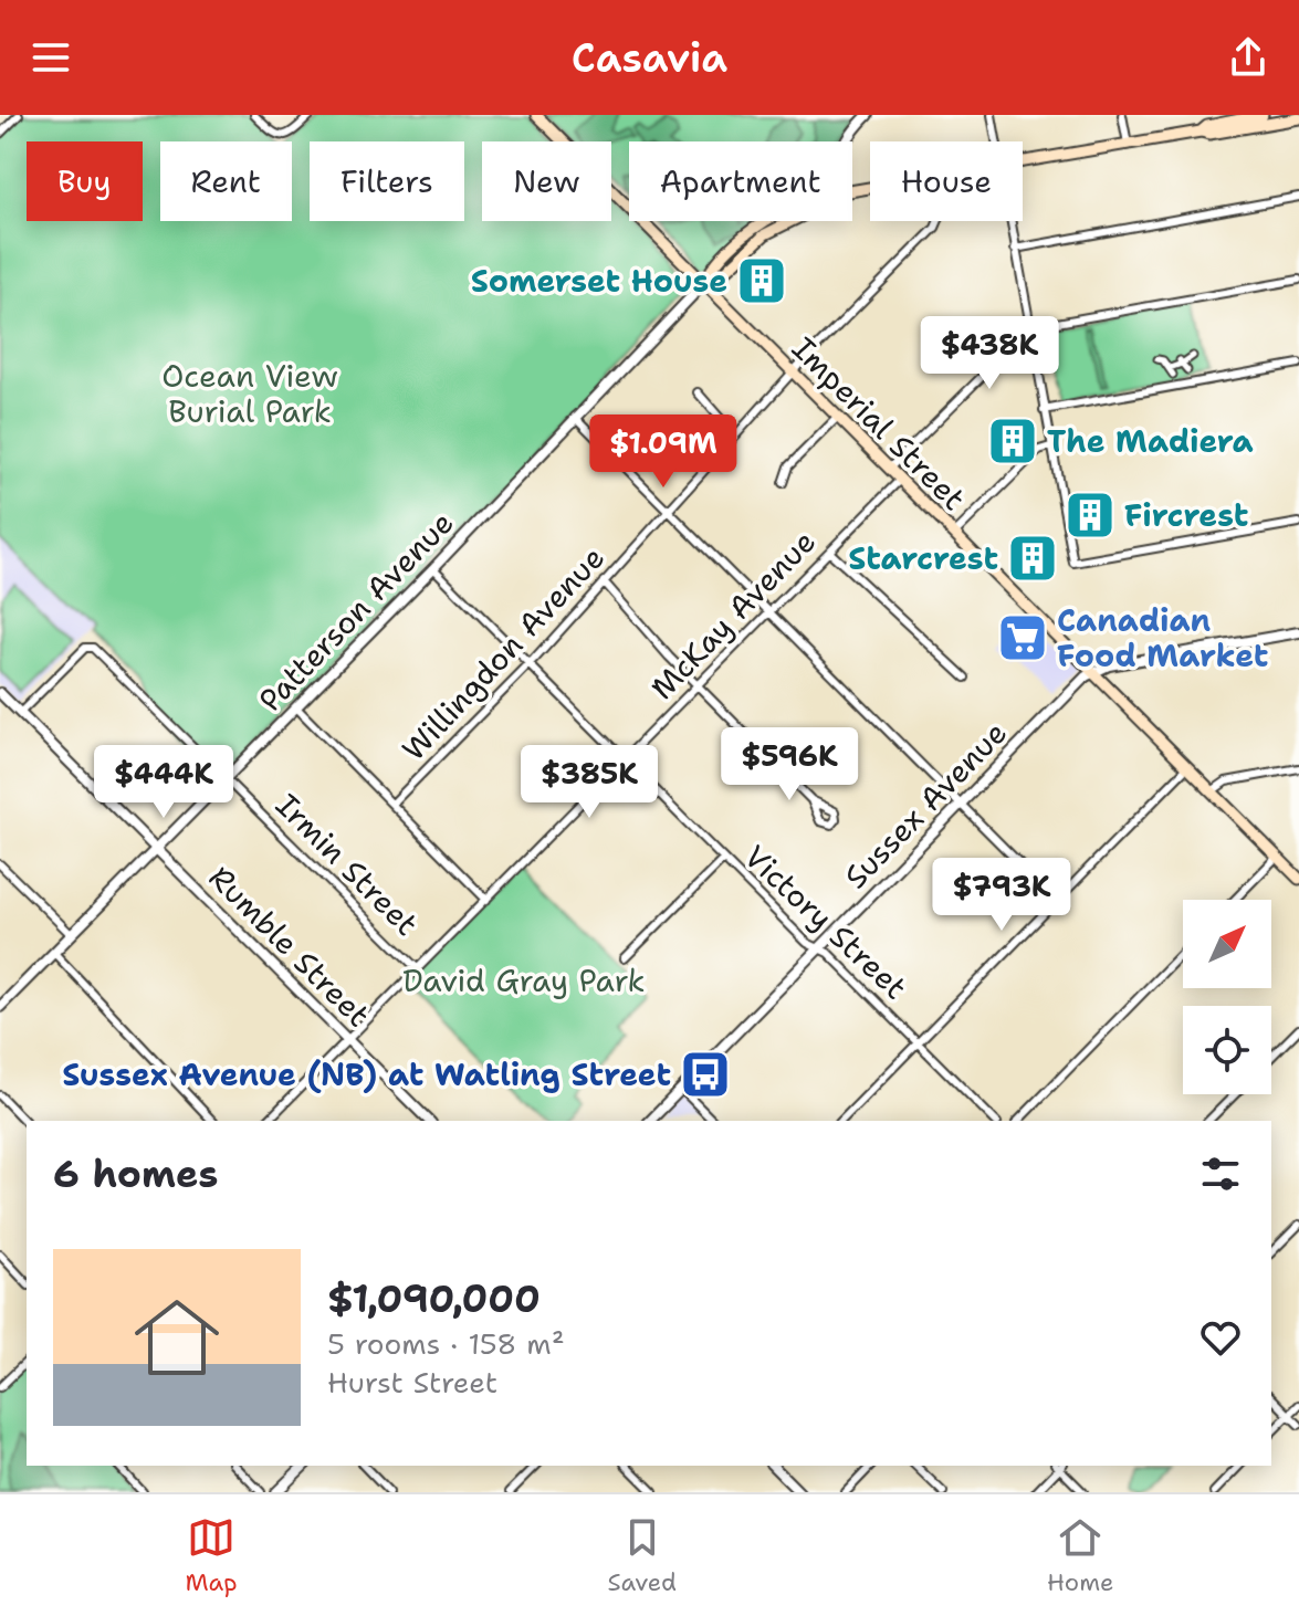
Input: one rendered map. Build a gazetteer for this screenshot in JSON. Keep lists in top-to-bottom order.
{
  "streets": {
    "main road": ["Imperial Street"],
    "street": [
      "Patterson Avenue",
      "McKay Avenue",
      "Willingdon Avenue",
      "Sussex Avenue",
      "Irmin Street",
      "Victory Street",
      "Rumble Street"
    ]
  },
  "crossings": [
    ["Imperial Street", "Patterson Avenue"],
    ["Imperial Street", "McKay Avenue"],
    ["Imperial Street", "Willingdon Avenue"],
    ["Imperial Street", "Sussex Avenue"],
    ["Patterson Avenue", "Irmin Street"],
    ["Patterson Avenue", "Victory Street"],
    ["Patterson Avenue", "Rumble Street"],
    ["McKay Avenue", "Irmin Street"],
    ["McKay Avenue", "Victory Street"],
    ["McKay Avenue", "Rumble Street"],
    ["Willingdon Avenue", "Victory Street"],
    ["Sussex Avenue", "Victory Street"],
    ["Irmin Street", "Rumble Street"]
  ],
  "parks": ["Ocean View Burial Park", "David Gray Park"],
  "places": {
    "building": [
      "Somerset House",
      "The Madiera",
      "Fircrest",
      "Starcrest"
    ],
    "supermarket": ["Canadian Food Market"],
    "bus stop": ["Sussex Avenue (NB) at Watling Street"]
  },
  "north": "top right",
  "page": {
    "header": "Casavia",
    "chip": [
      "Buy",
      "Rent",
      "Filters",
      "New",
      "Apartment",
      "House"
    ],
    "price": [
      "$438K",
      "$1.09M",
      "$596K",
      "$444K",
      "$385K",
      "$793K"
    ],
    "heading": "6 homes",
    "list": [
      {
        "name": "$1,090,000",
        "note": "5 rooms · 158 m² · Hurst Street"
      }
    ],
    "tabs": ["Map", "Saved", "Home"]
  }
}
